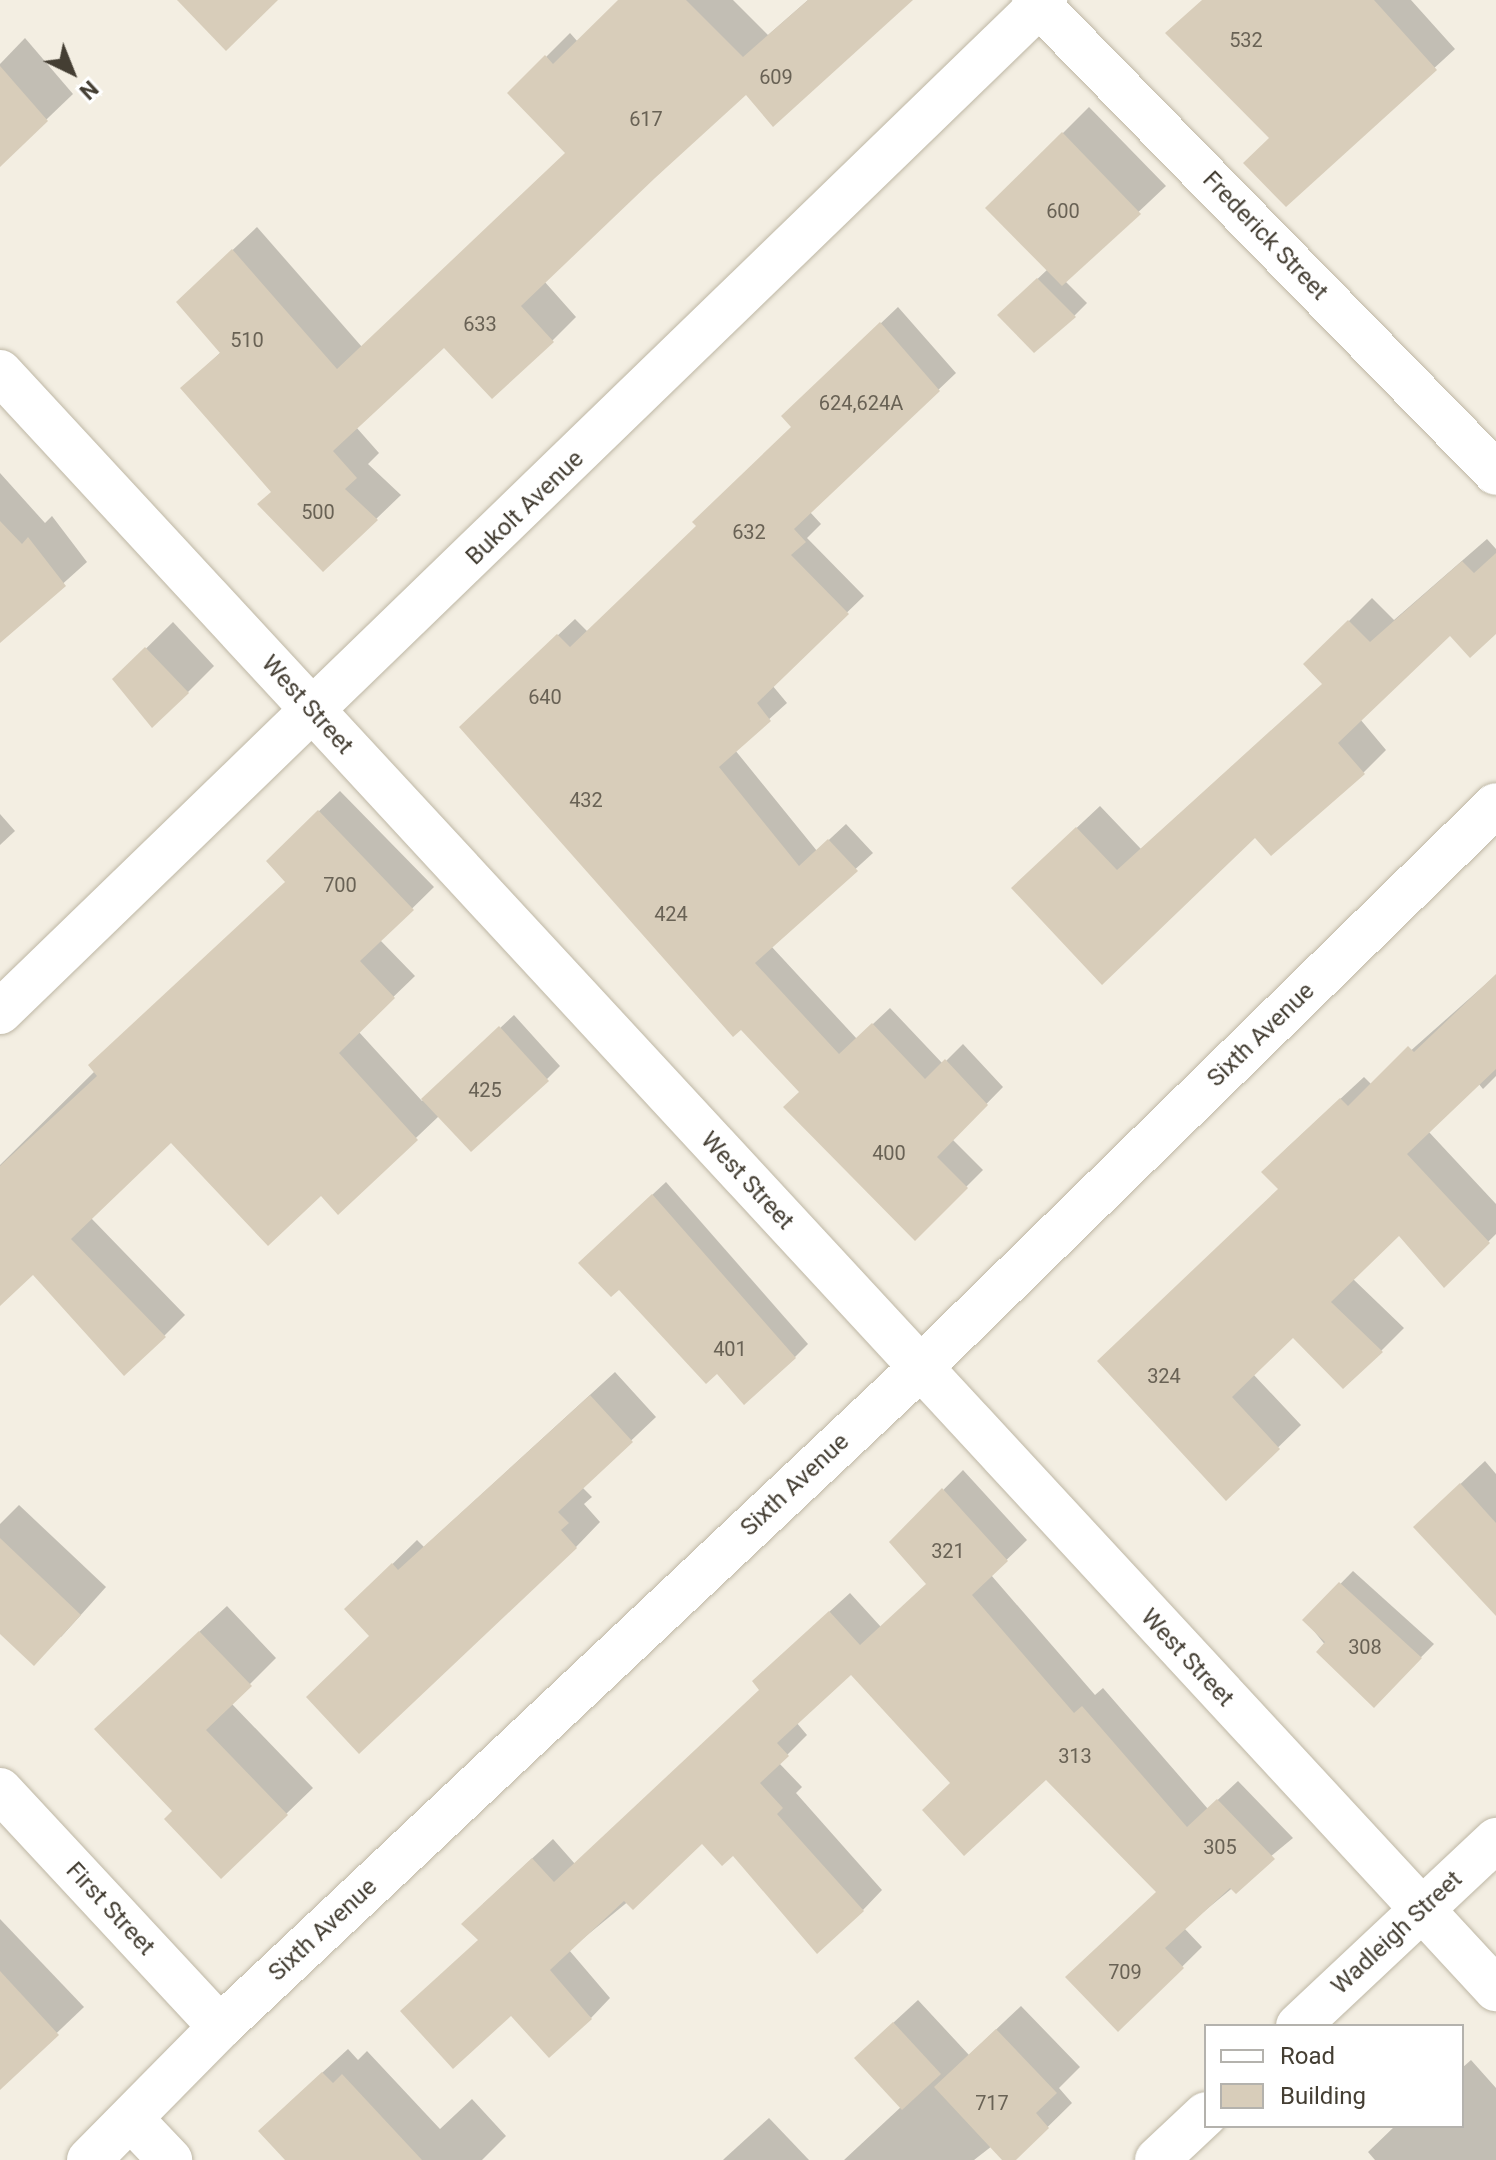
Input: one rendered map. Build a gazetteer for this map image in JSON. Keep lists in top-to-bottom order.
{
  "streets": {
    "street": [
      "Frederick Street",
      "Bukolt Avenue",
      "West Street",
      "Sixth Avenue",
      "First Street",
      "Wadleigh Street"
    ]
  },
  "crossings": [
    ["Frederick Street", "Bukolt Avenue"],
    ["Bukolt Avenue", "West Street"],
    ["West Street", "Sixth Avenue"],
    ["West Street", "Wadleigh Street"],
    ["Sixth Avenue", "First Street"]
  ],
  "house_numbers": [
    "532",
    "609",
    "617",
    "600",
    "633",
    "510",
    "624,624A",
    "500",
    "632",
    "640",
    "432",
    "700",
    "424",
    "425",
    "400",
    "401",
    "324",
    "321",
    "308",
    "313",
    "305",
    "709",
    "717"
  ],
  "legend": ["Road", "Building"],
  "north": "bottom right"
}
